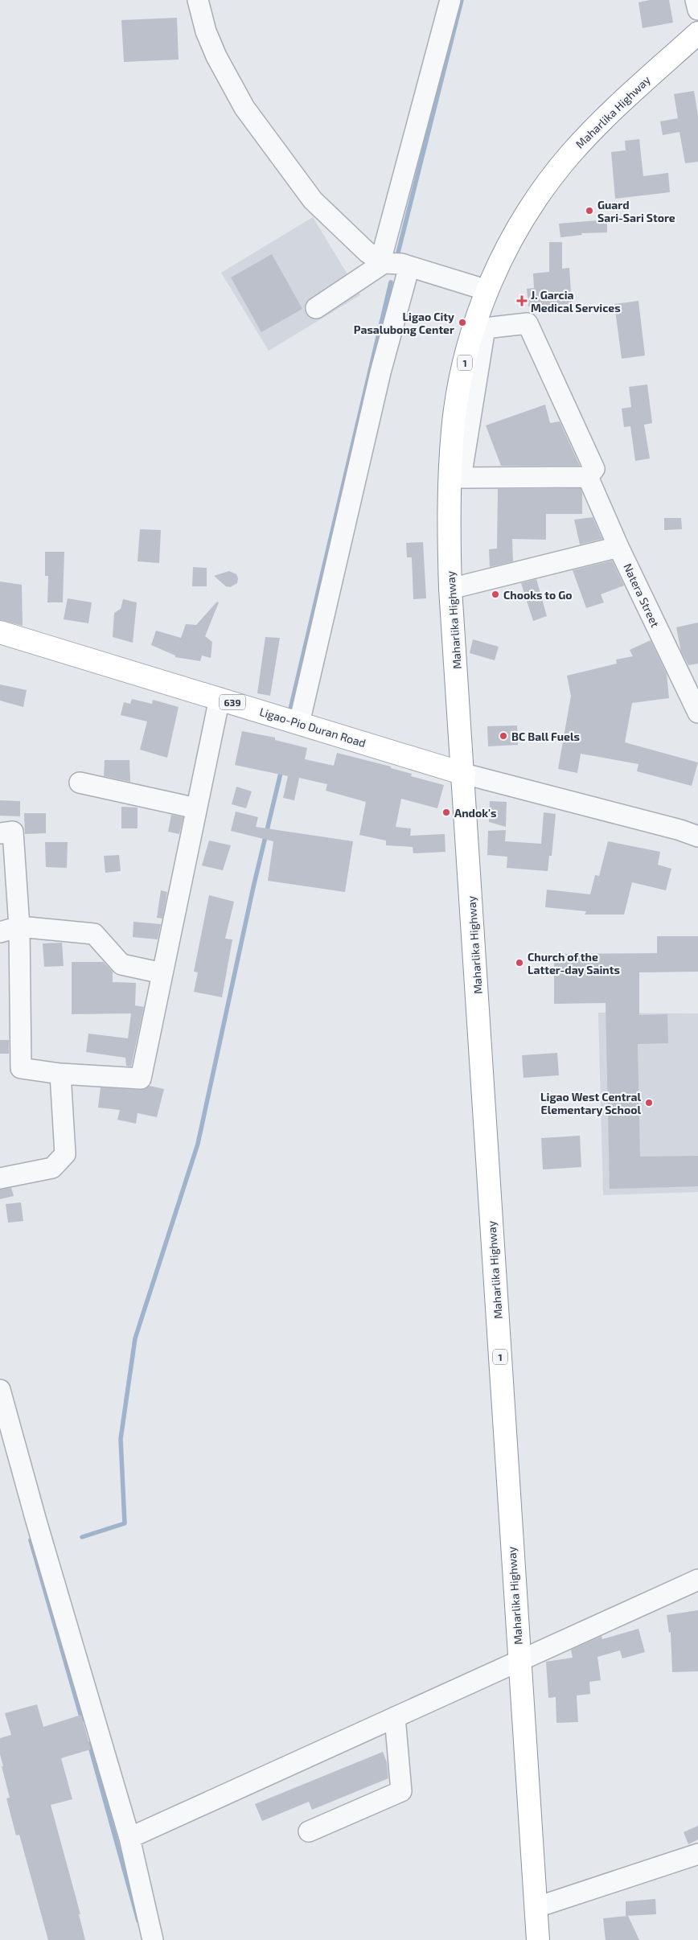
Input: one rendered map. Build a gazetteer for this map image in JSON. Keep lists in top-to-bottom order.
{
  "streets": {
    "main road": [
      "Maharlika Highway",
      "1",
      "639",
      "Ligao-Pio Duran Road"
    ],
    "street": ["Natera Street"]
  },
  "crossings": [
    ["Maharlika Highway", "Ligao-Pio Duran Road"]
  ],
  "places": {
    "other": [
      "Guard Sari-Sari Store",
      "Ligao City Pasalubong Center",
      "Chooks to Go",
      "BC Ball Fuels",
      "Andok's",
      "Church of the Latter-day Saints",
      "Ligao West Central Elementary School"
    ],
    "health": ["J. Garcia Medical Services"]
  }
}
